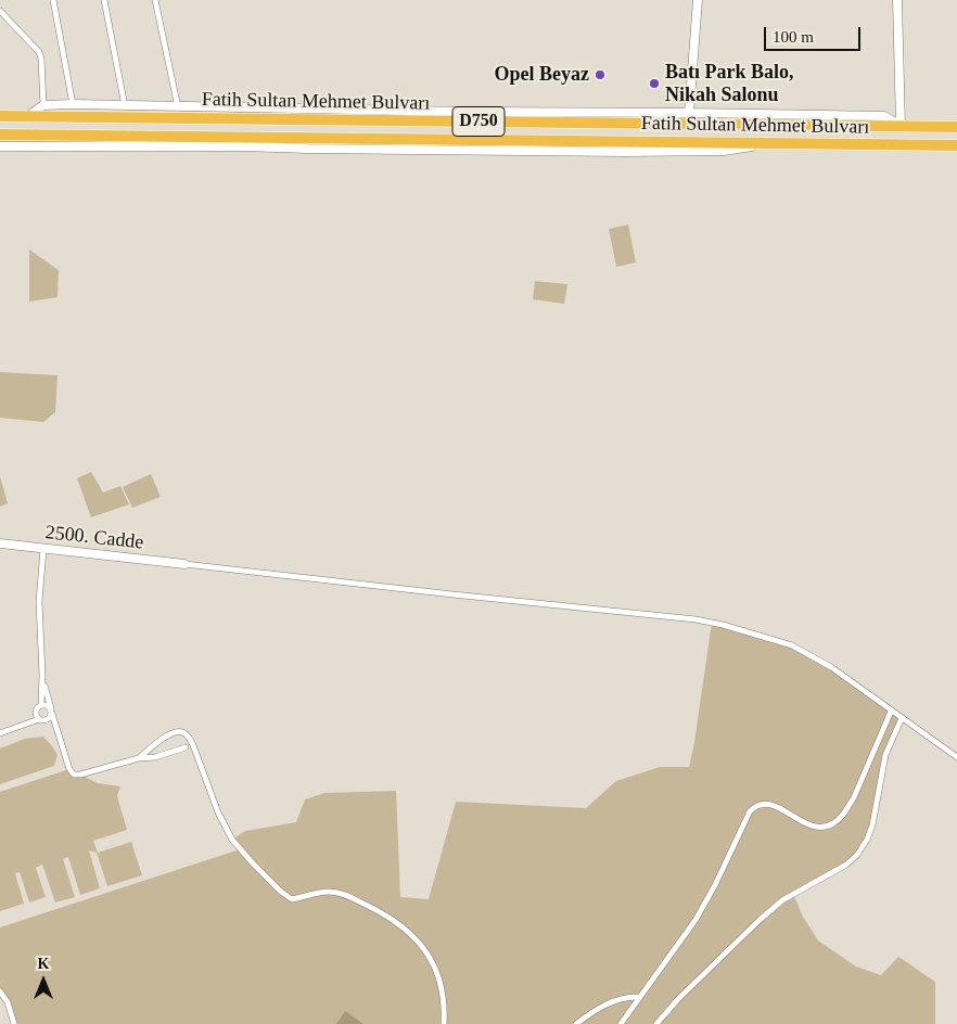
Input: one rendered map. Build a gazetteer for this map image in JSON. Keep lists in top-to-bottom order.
{
  "streets": {
    "highway": ["Fatih Sultan Mehmet Bulvarı", "D750"],
    "street": ["2500. Cadde"]
  },
  "places": ["Opel Beyaz", "Batı Park Balo, Nikah Salonu"],
  "scale_bar": "100 m",
  "north": "top"
}
